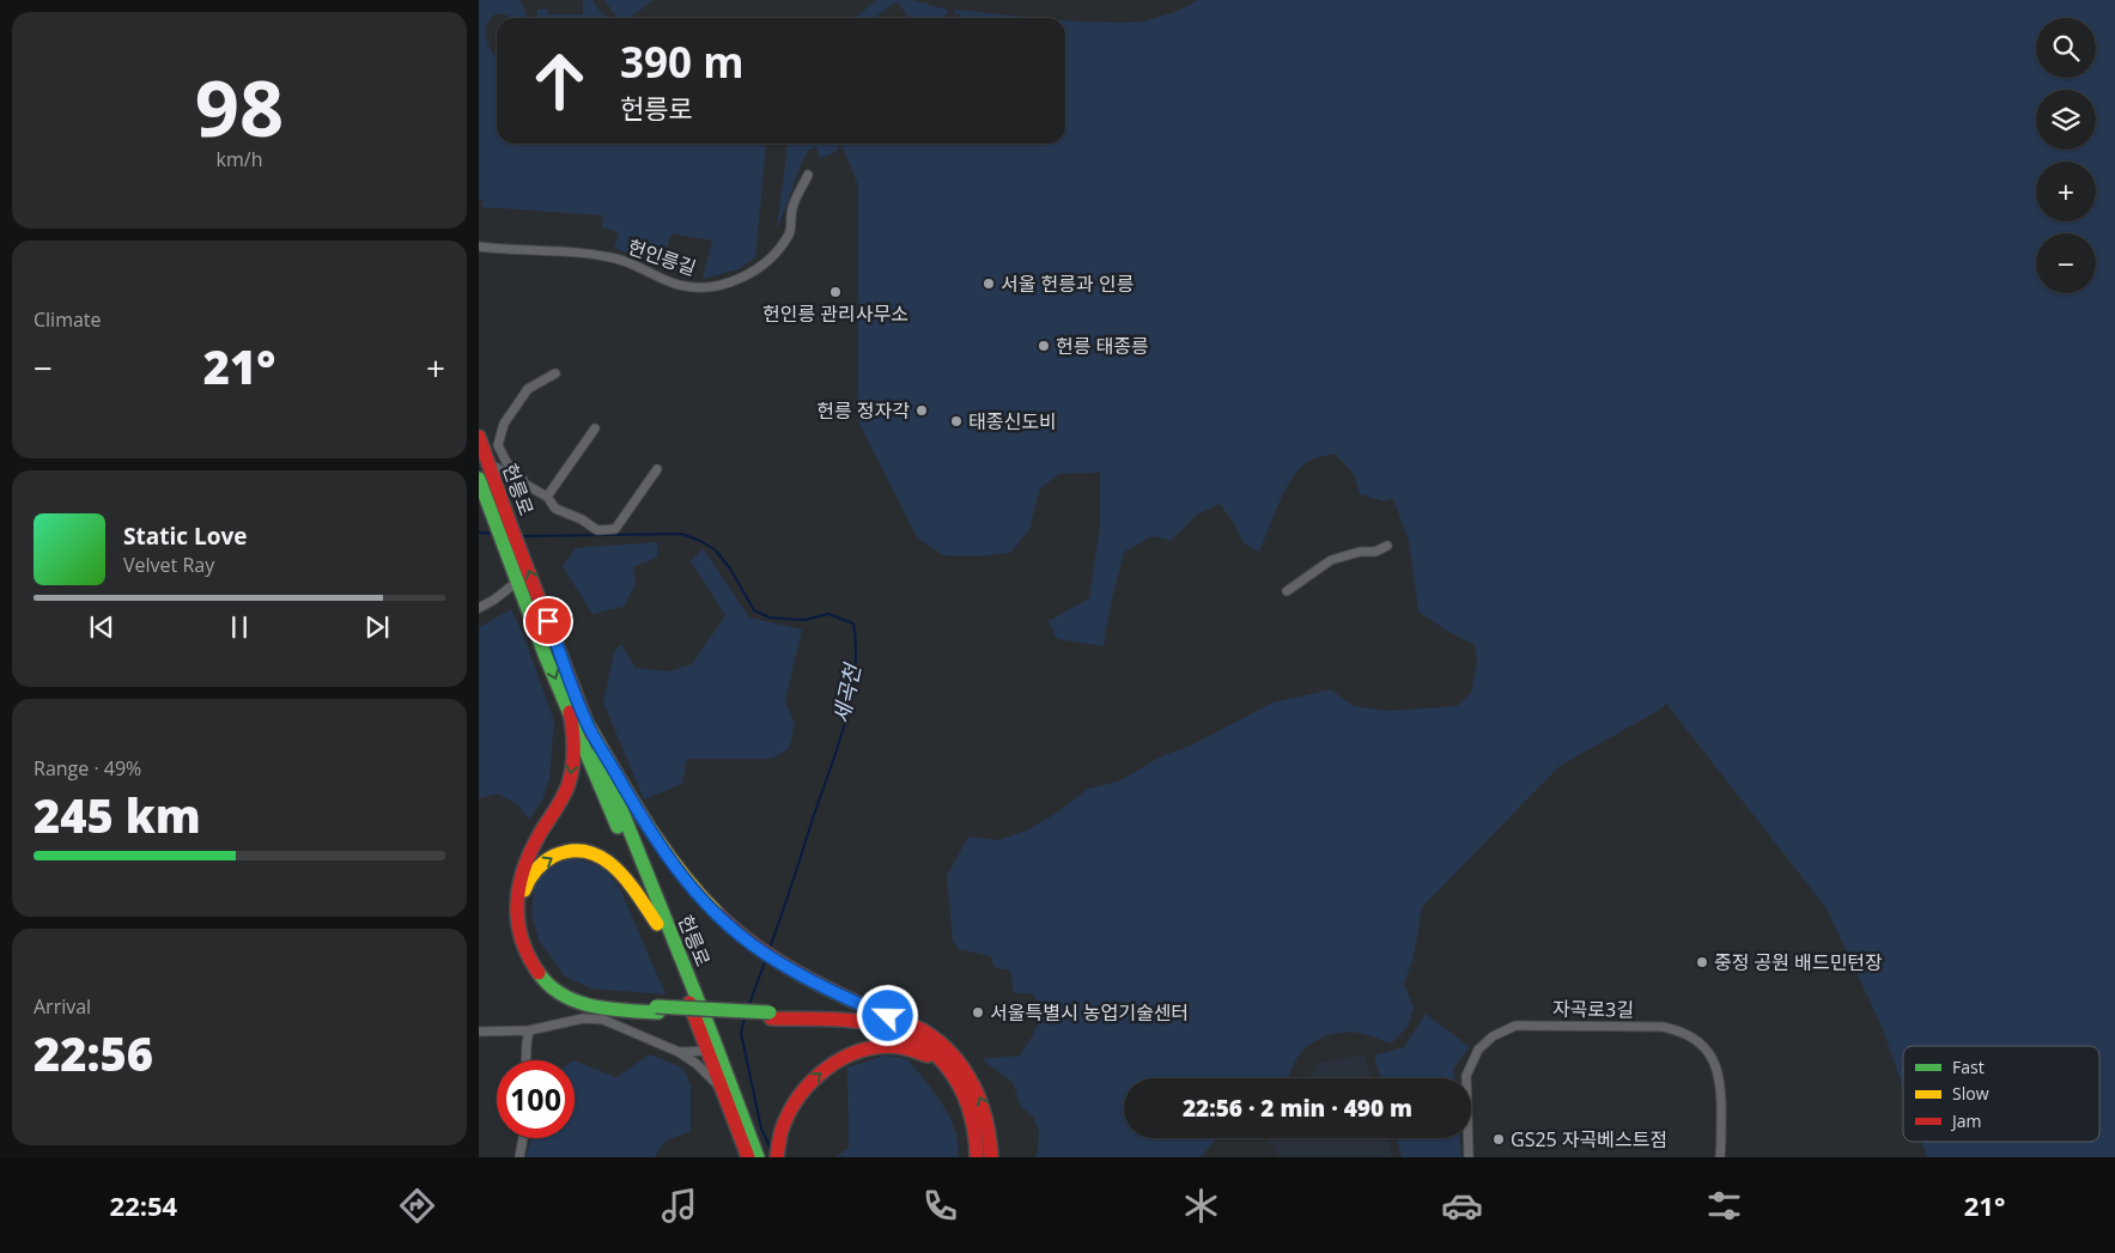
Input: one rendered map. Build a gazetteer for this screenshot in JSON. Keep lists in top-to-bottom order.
{
  "streets": {
    "main road": ["헌릉로"],
    "street": ["헌인릉길", "자곡로3길"]
  },
  "water": ["세곡천"],
  "places": [
    "서울 헌릉과 인릉",
    "헌인릉 관리사무소",
    "헌릉 태종릉",
    "헌릉 정자각",
    "태종신도비",
    "중정 공원 배드민턴장",
    "서울특별시 농업기술센터",
    "GS25 자곡베스트점"
  ],
  "legend": ["Fast", "Slow", "Jam"],
  "page": {
    "tile": [
      ["98", "km/h"],
      "Climate",
      ["Range · 49%", "245 km"],
      ["Arrival", "22:56"]
    ],
    "map_buttons": ["+", "−"],
    "turn": ["390 m", "헌릉로"],
    "heat": ["−", "21°", "+"],
    "song": ["Static Love", "Velvet Ray"],
    "limit": "100",
    "trip": "22:56 · 2 min · 490 m",
    "tabs": ["22:54", "21°"]
  }
}
